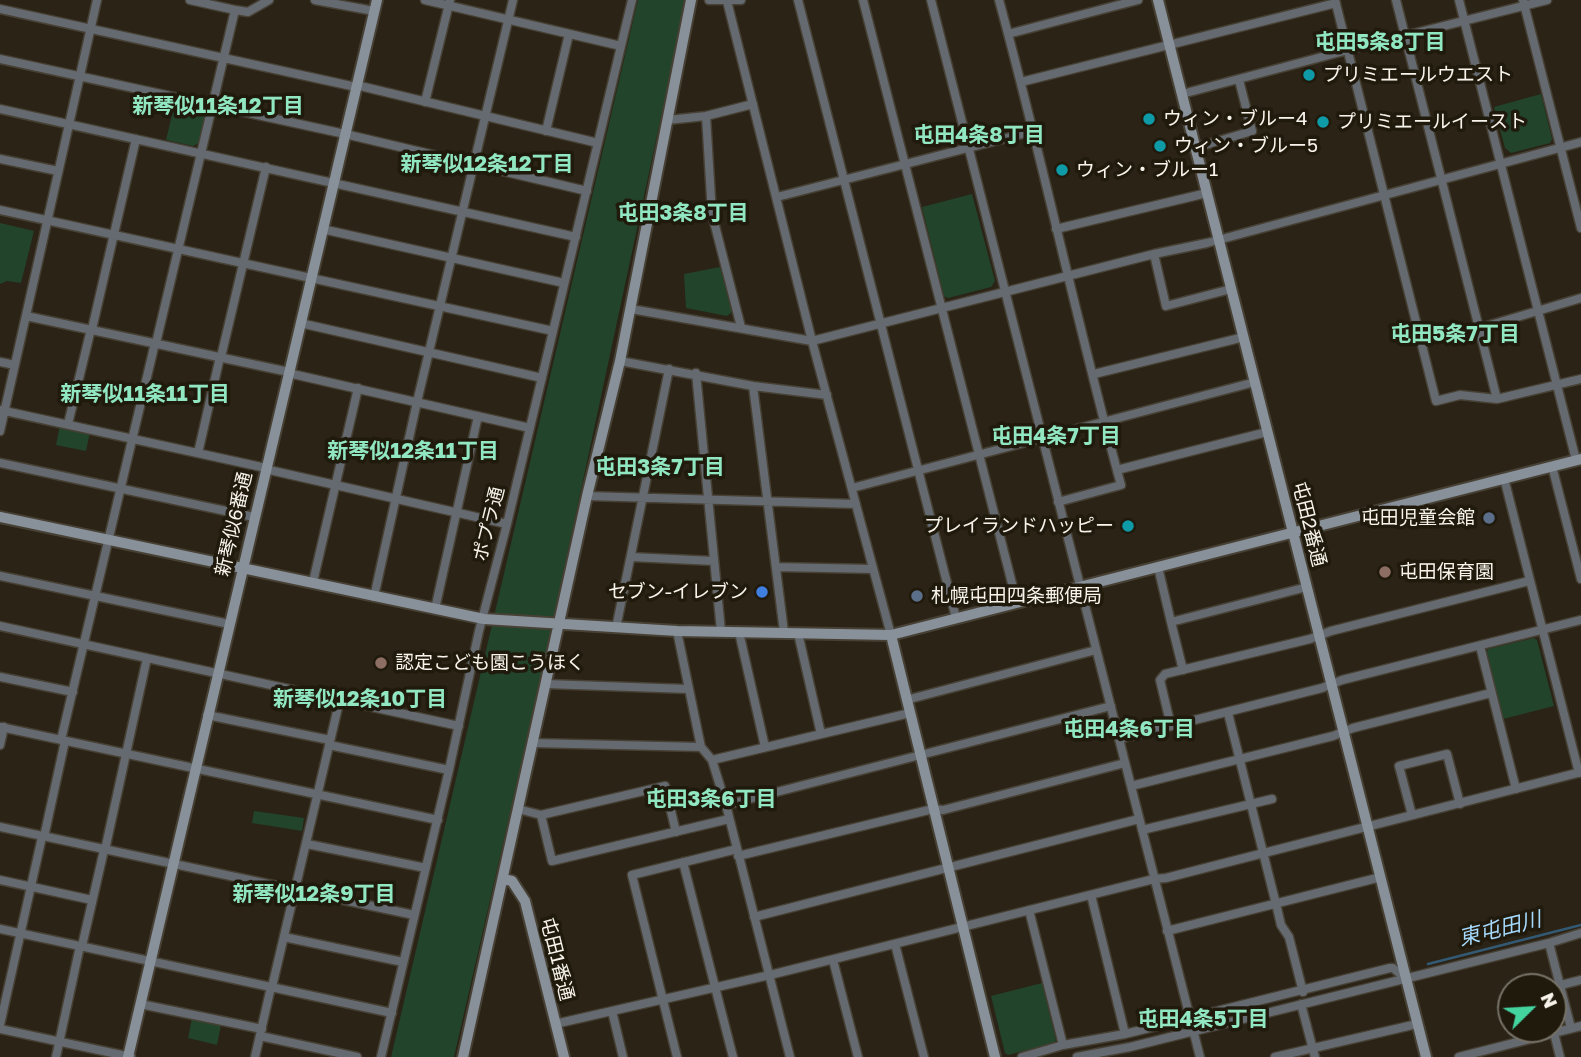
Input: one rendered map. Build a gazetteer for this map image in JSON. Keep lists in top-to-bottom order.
{
  "streets": {
    "street": [
      "新琴似6番通",
      "ポプラ通",
      "屯田2番通",
      "屯田1番通"
    ]
  },
  "districts": [
    "屯田5条8丁目",
    "新琴似11条12丁目",
    "屯田4条8丁目",
    "新琴似12条12丁目",
    "屯田3条8丁目",
    "屯田5条7丁目",
    "新琴似11条11丁目",
    "屯田4条7丁目",
    "新琴似12条11丁目",
    "屯田3条7丁目",
    "新琴似12条10丁目",
    "屯田4条6丁目",
    "屯田3条6丁目",
    "新琴似12条9丁目",
    "屯田4条5丁目"
  ],
  "water": ["東屯田川"],
  "places": [
    "プリミエールウエスト",
    "ウィン・ブルー4",
    "プリミエールイースト",
    "ウィン・ブルー5",
    "ウィン・ブルー1",
    "屯田児童会館",
    "プレイランドハッピー",
    "屯田保育園",
    "セブン-イレブン",
    "札幌屯田四条郵便局",
    "認定こども園こうほく"
  ],
  "north": "top right"
}
